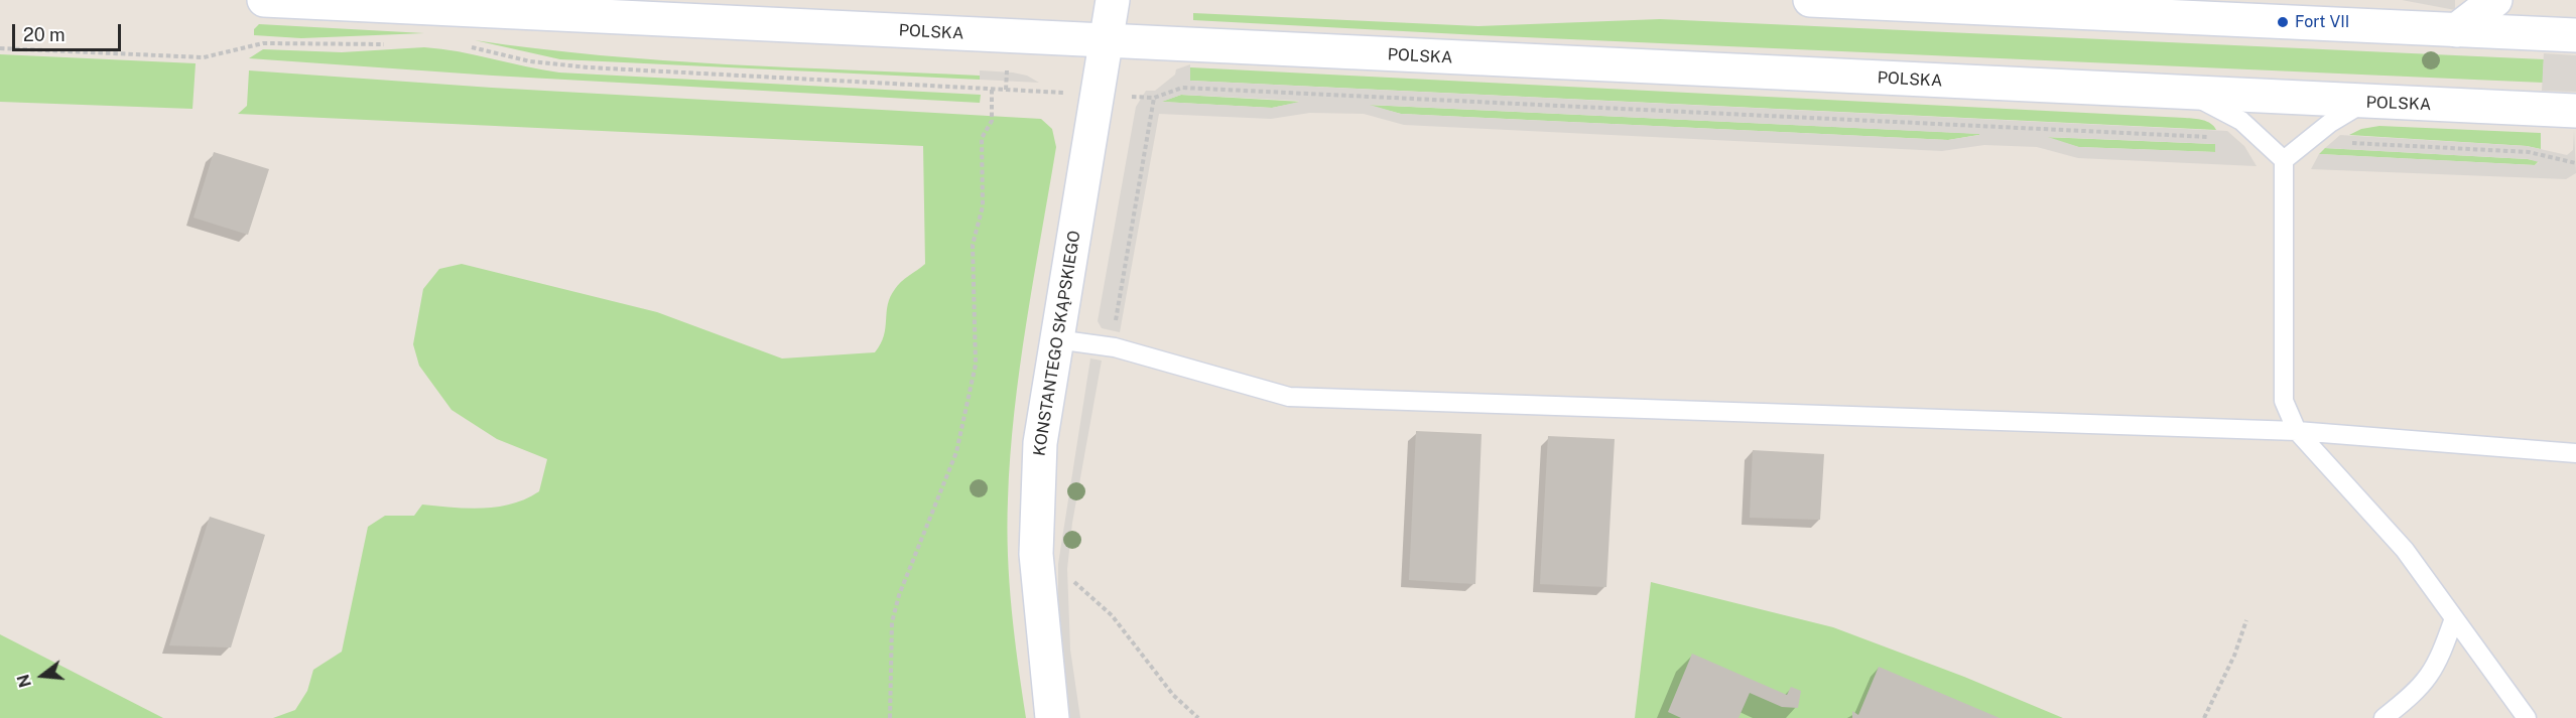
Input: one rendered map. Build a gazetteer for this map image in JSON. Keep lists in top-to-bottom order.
{
  "streets": {
    "street": ["POLSKA", "KONSTANTEGO SKĄPSKIEGO"]
  },
  "crossings": [
    ["POLSKA", "KONSTANTEGO SKĄPSKIEGO"]
  ],
  "places": ["Fort VII"],
  "scale_bar": "20 m",
  "north": "left"
}
